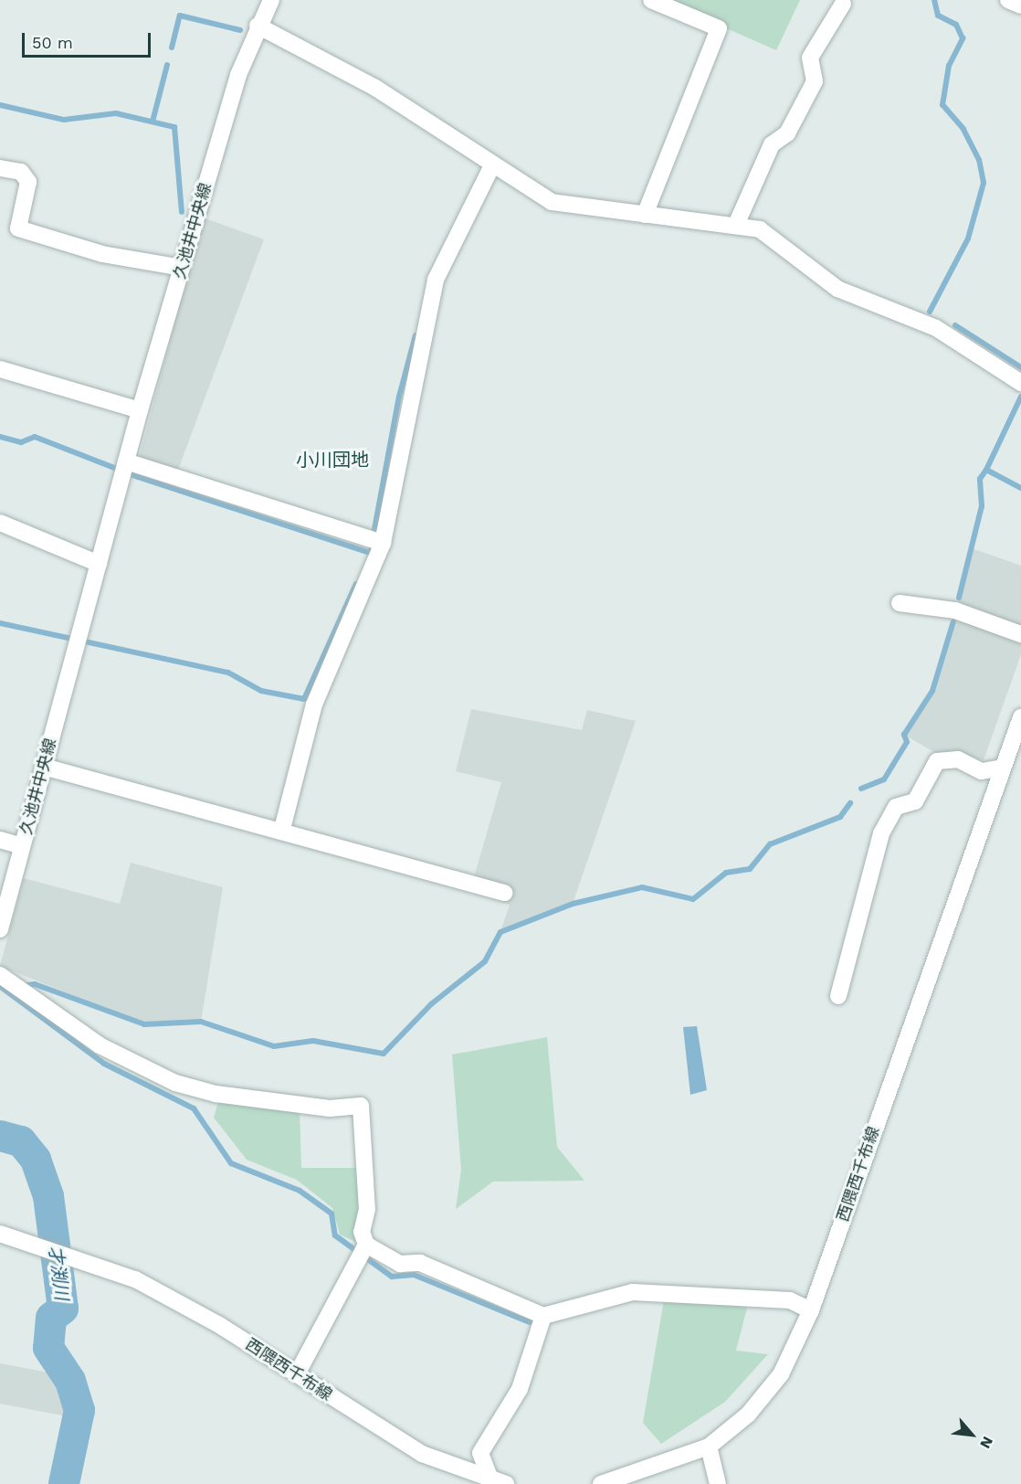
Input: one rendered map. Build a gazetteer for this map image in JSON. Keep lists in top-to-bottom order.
{
  "streets": {
    "street": ["久池井中央線", "西隈西千布線"]
  },
  "districts": ["小川団地"],
  "water": ["才渕川"],
  "scale_bar": "50 m",
  "north": "bottom right"
}
